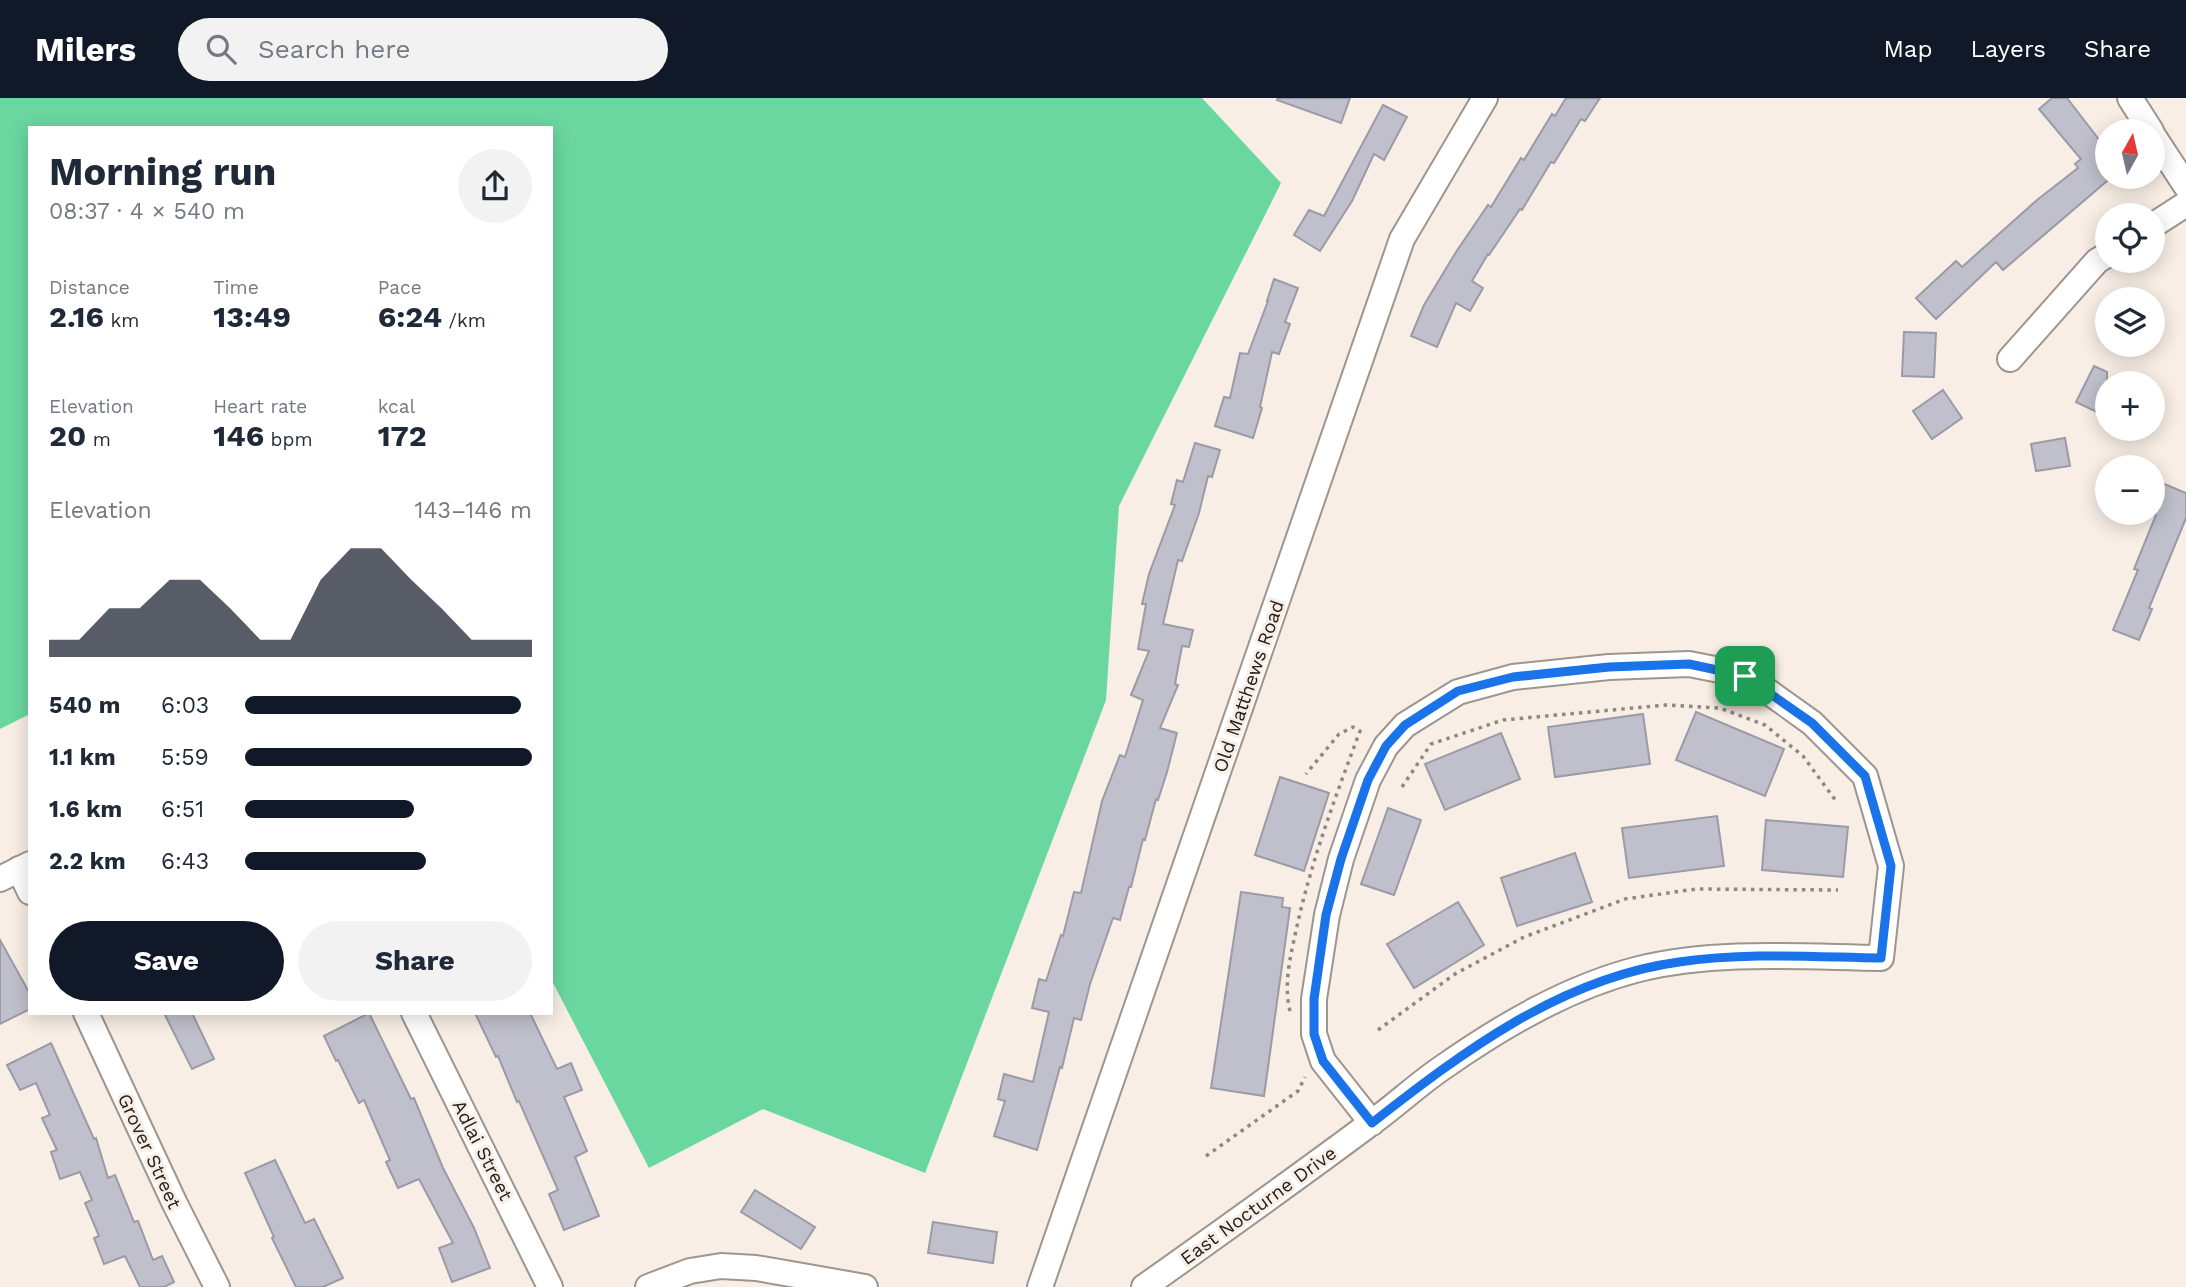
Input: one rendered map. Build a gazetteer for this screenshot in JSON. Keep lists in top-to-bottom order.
{
  "streets": {
    "street": [
      "Old Matthews Road",
      "Adlai Street",
      "Grover Street",
      "East Nocturne Drive"
    ]
  },
  "north": "top",
  "page": {
    "header": "Milers",
    "search": "Search here",
    "nav": ["Map", "Layers", "Share"],
    "map_buttons": ["+", "−"],
    "heading": ["Morning run", "08:37 · 4 × 540 m"],
    "stats": [
      ["Distance", "2.16 km"],
      ["Time", "13:49"],
      ["Pace", "6:24 /km"],
      ["Elevation", "20 m"],
      ["Heart rate", "146 bpm"],
      ["kcal", "172"]
    ],
    "chart": ["Elevation", "143–146 m"],
    "list": [
      {
        "name": "540 m",
        "note": "6:03"
      },
      {
        "name": "1.1 km",
        "note": "5:59"
      },
      {
        "name": "1.6 km",
        "note": "6:51"
      },
      {
        "name": "2.2 km",
        "note": "6:43"
      }
    ],
    "buttons": ["Save", "Share"]
  }
}
